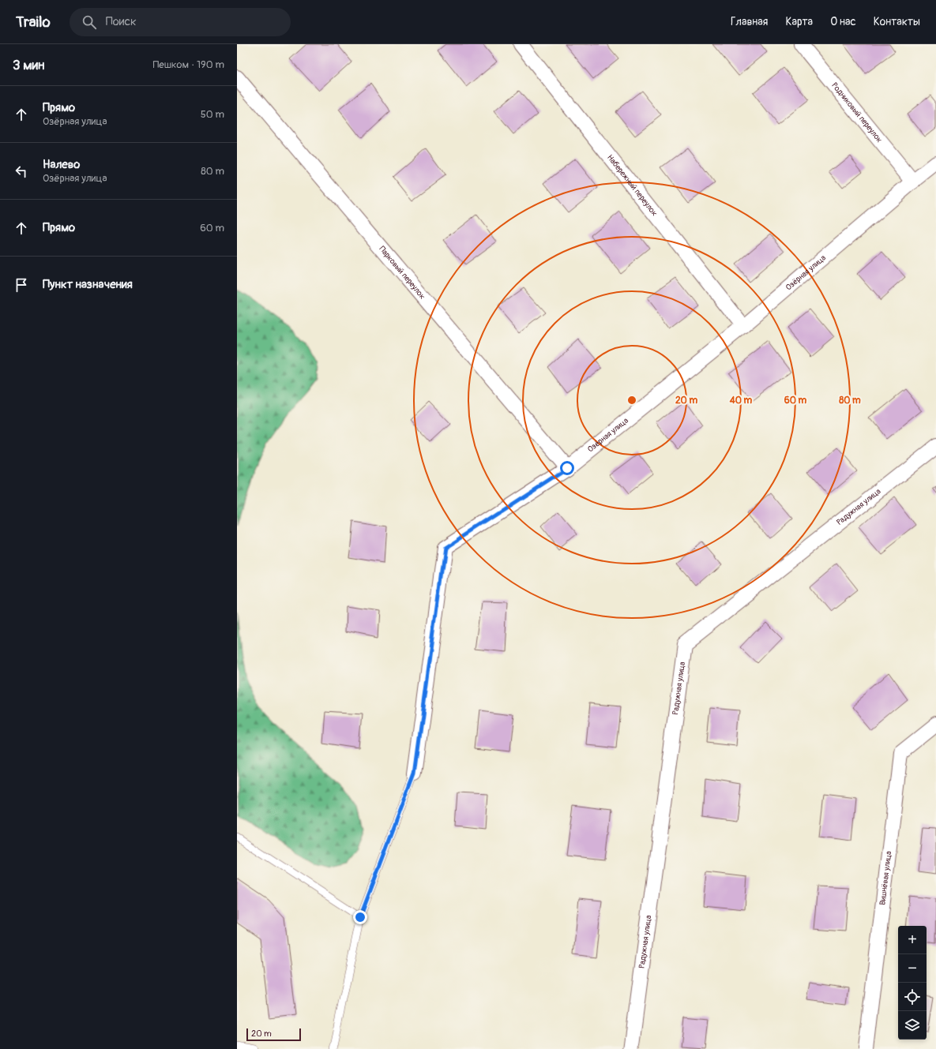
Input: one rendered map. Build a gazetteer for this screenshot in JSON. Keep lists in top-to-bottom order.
{
  "streets": {
    "street": [
      "Родниковый переулок",
      "Набережный переулок",
      "Парковый переулок",
      "Озёрная улица",
      "Радужная улица",
      "Вишнёвая улица"
    ]
  },
  "crossings": [
    ["Родниковый переулок", "Озёрная улица"],
    ["Набережный переулок", "Озёрная улица"],
    ["Парковый переулок", "Озёрная улица"]
  ],
  "scale_bar": "20 m",
  "page": {
    "header": "Trailo",
    "search": "Поиск",
    "nav": [
      "Главная",
      "Карта",
      "О нас",
      "Контакты"
    ],
    "heading": ["3 мин", "Пешком · 190 m"],
    "list": [
      ["Прямо", "Озёрная улица", "50 m"],
      ["Налево", "Озёрная улица", "80 m"],
      ["Прямо", "60 m"],
      "Пункт назначения"
    ],
    "map_buttons": ["+", "−"],
    "scale": "20 m"
  },
  "rings": [
    "20 m",
    "40 m",
    "60 m",
    "80 m"
  ]
}
